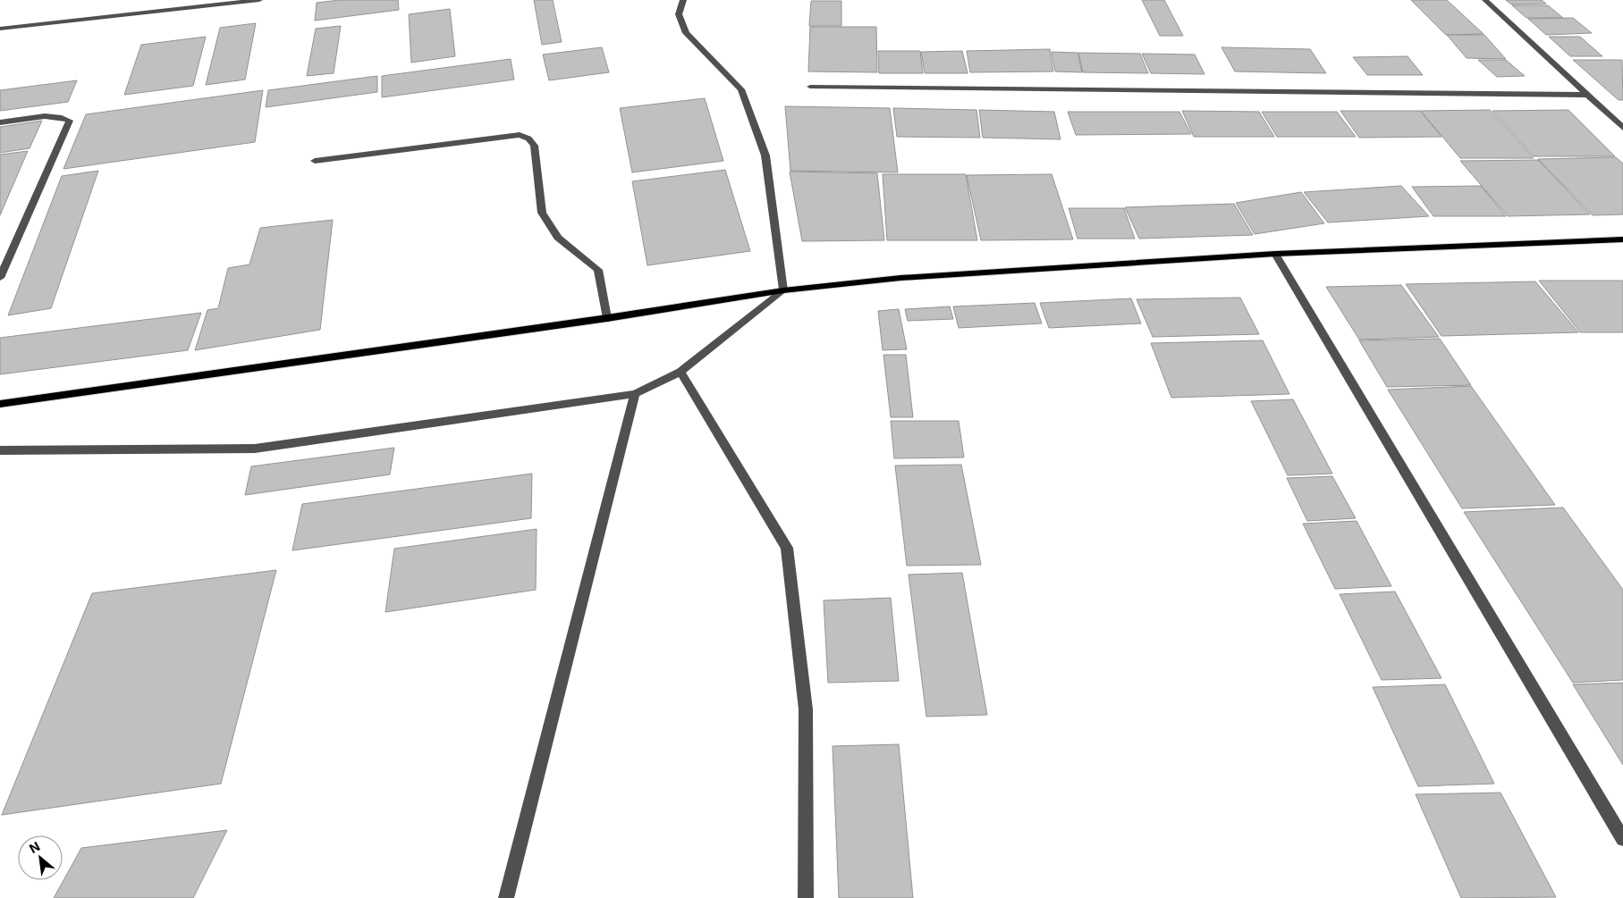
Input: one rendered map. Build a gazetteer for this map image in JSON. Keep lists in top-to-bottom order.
{
  "north": "top left"
}
